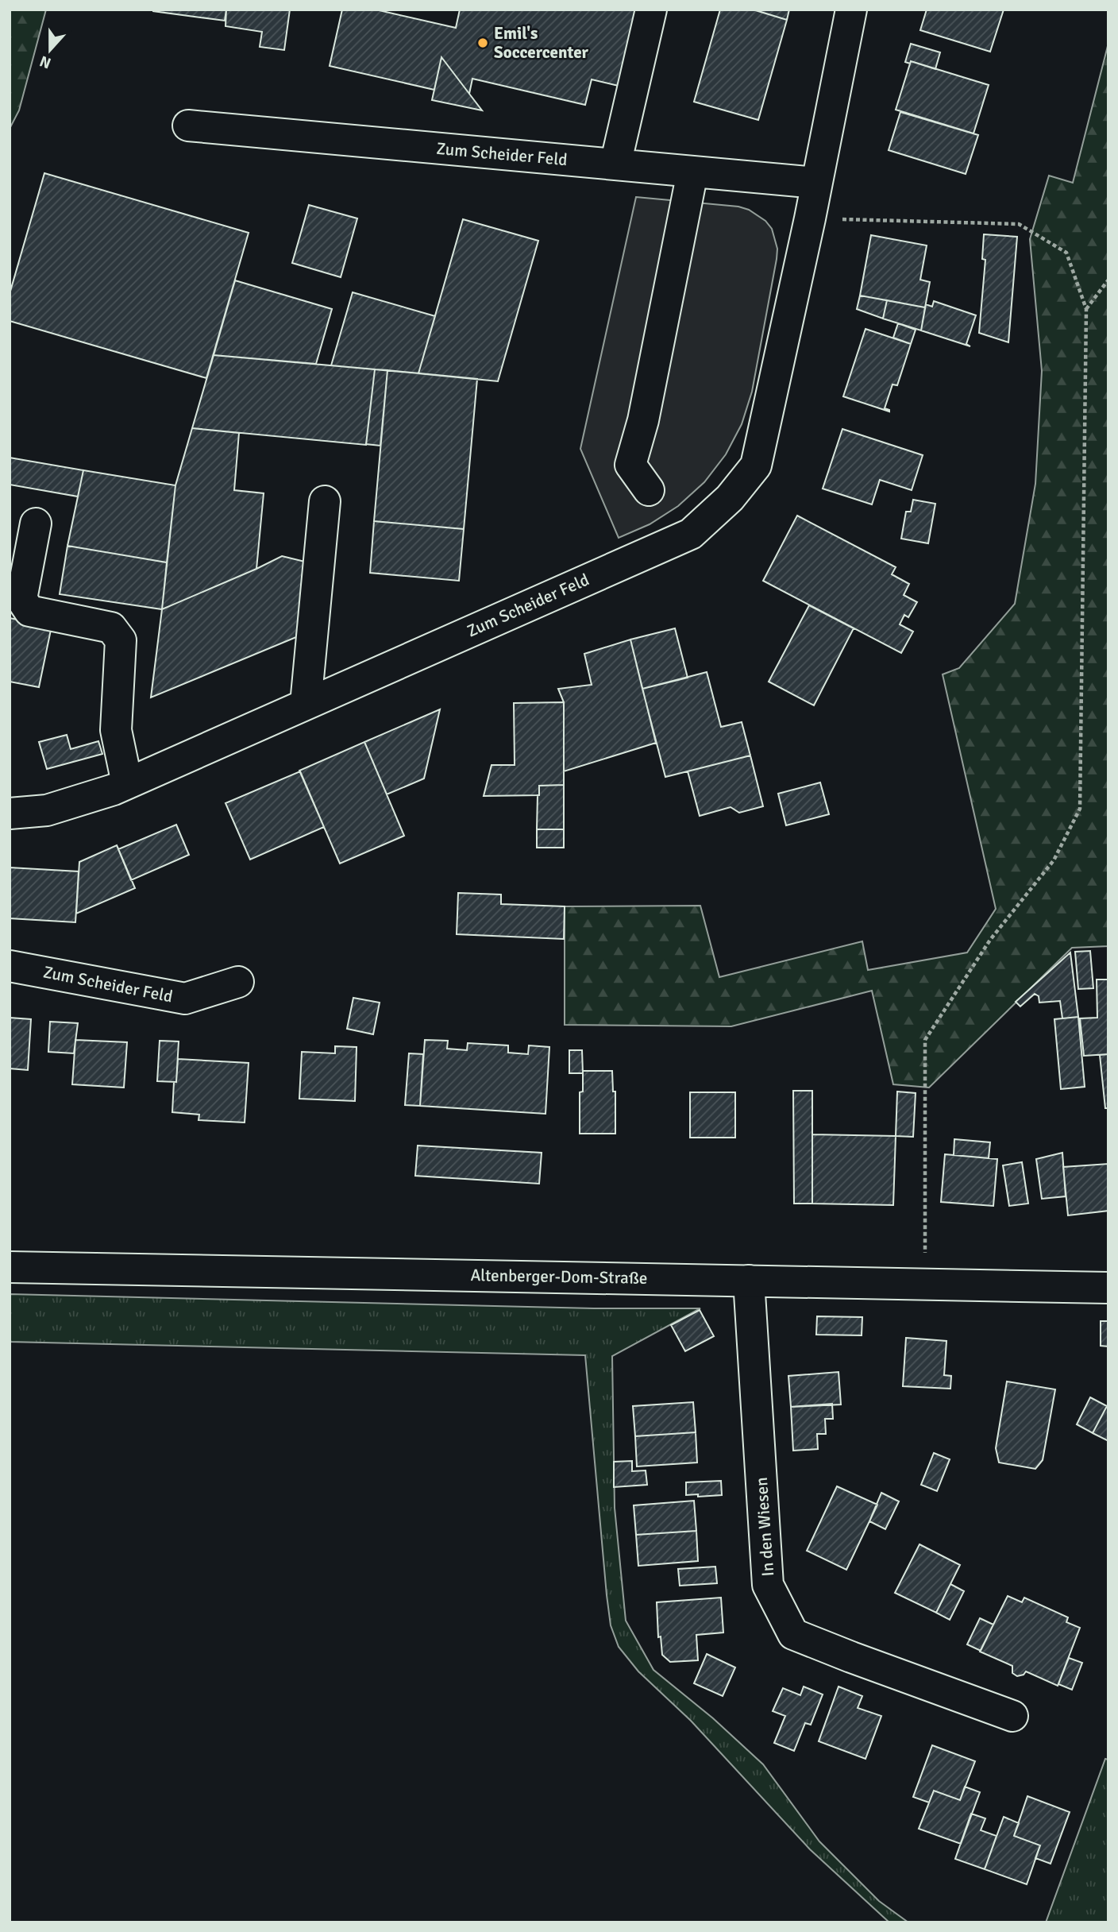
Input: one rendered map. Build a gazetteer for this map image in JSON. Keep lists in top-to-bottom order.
{
  "streets": {
    "street": ["Zum Scheider Feld", "Altenberger-Dom-Straße", "In den Wiesen"]
  },
  "crossings": [
    ["Altenberger-Dom-Straße", "In den Wiesen"]
  ],
  "places": ["Emil's Soccercenter"],
  "north": "bottom"
}
